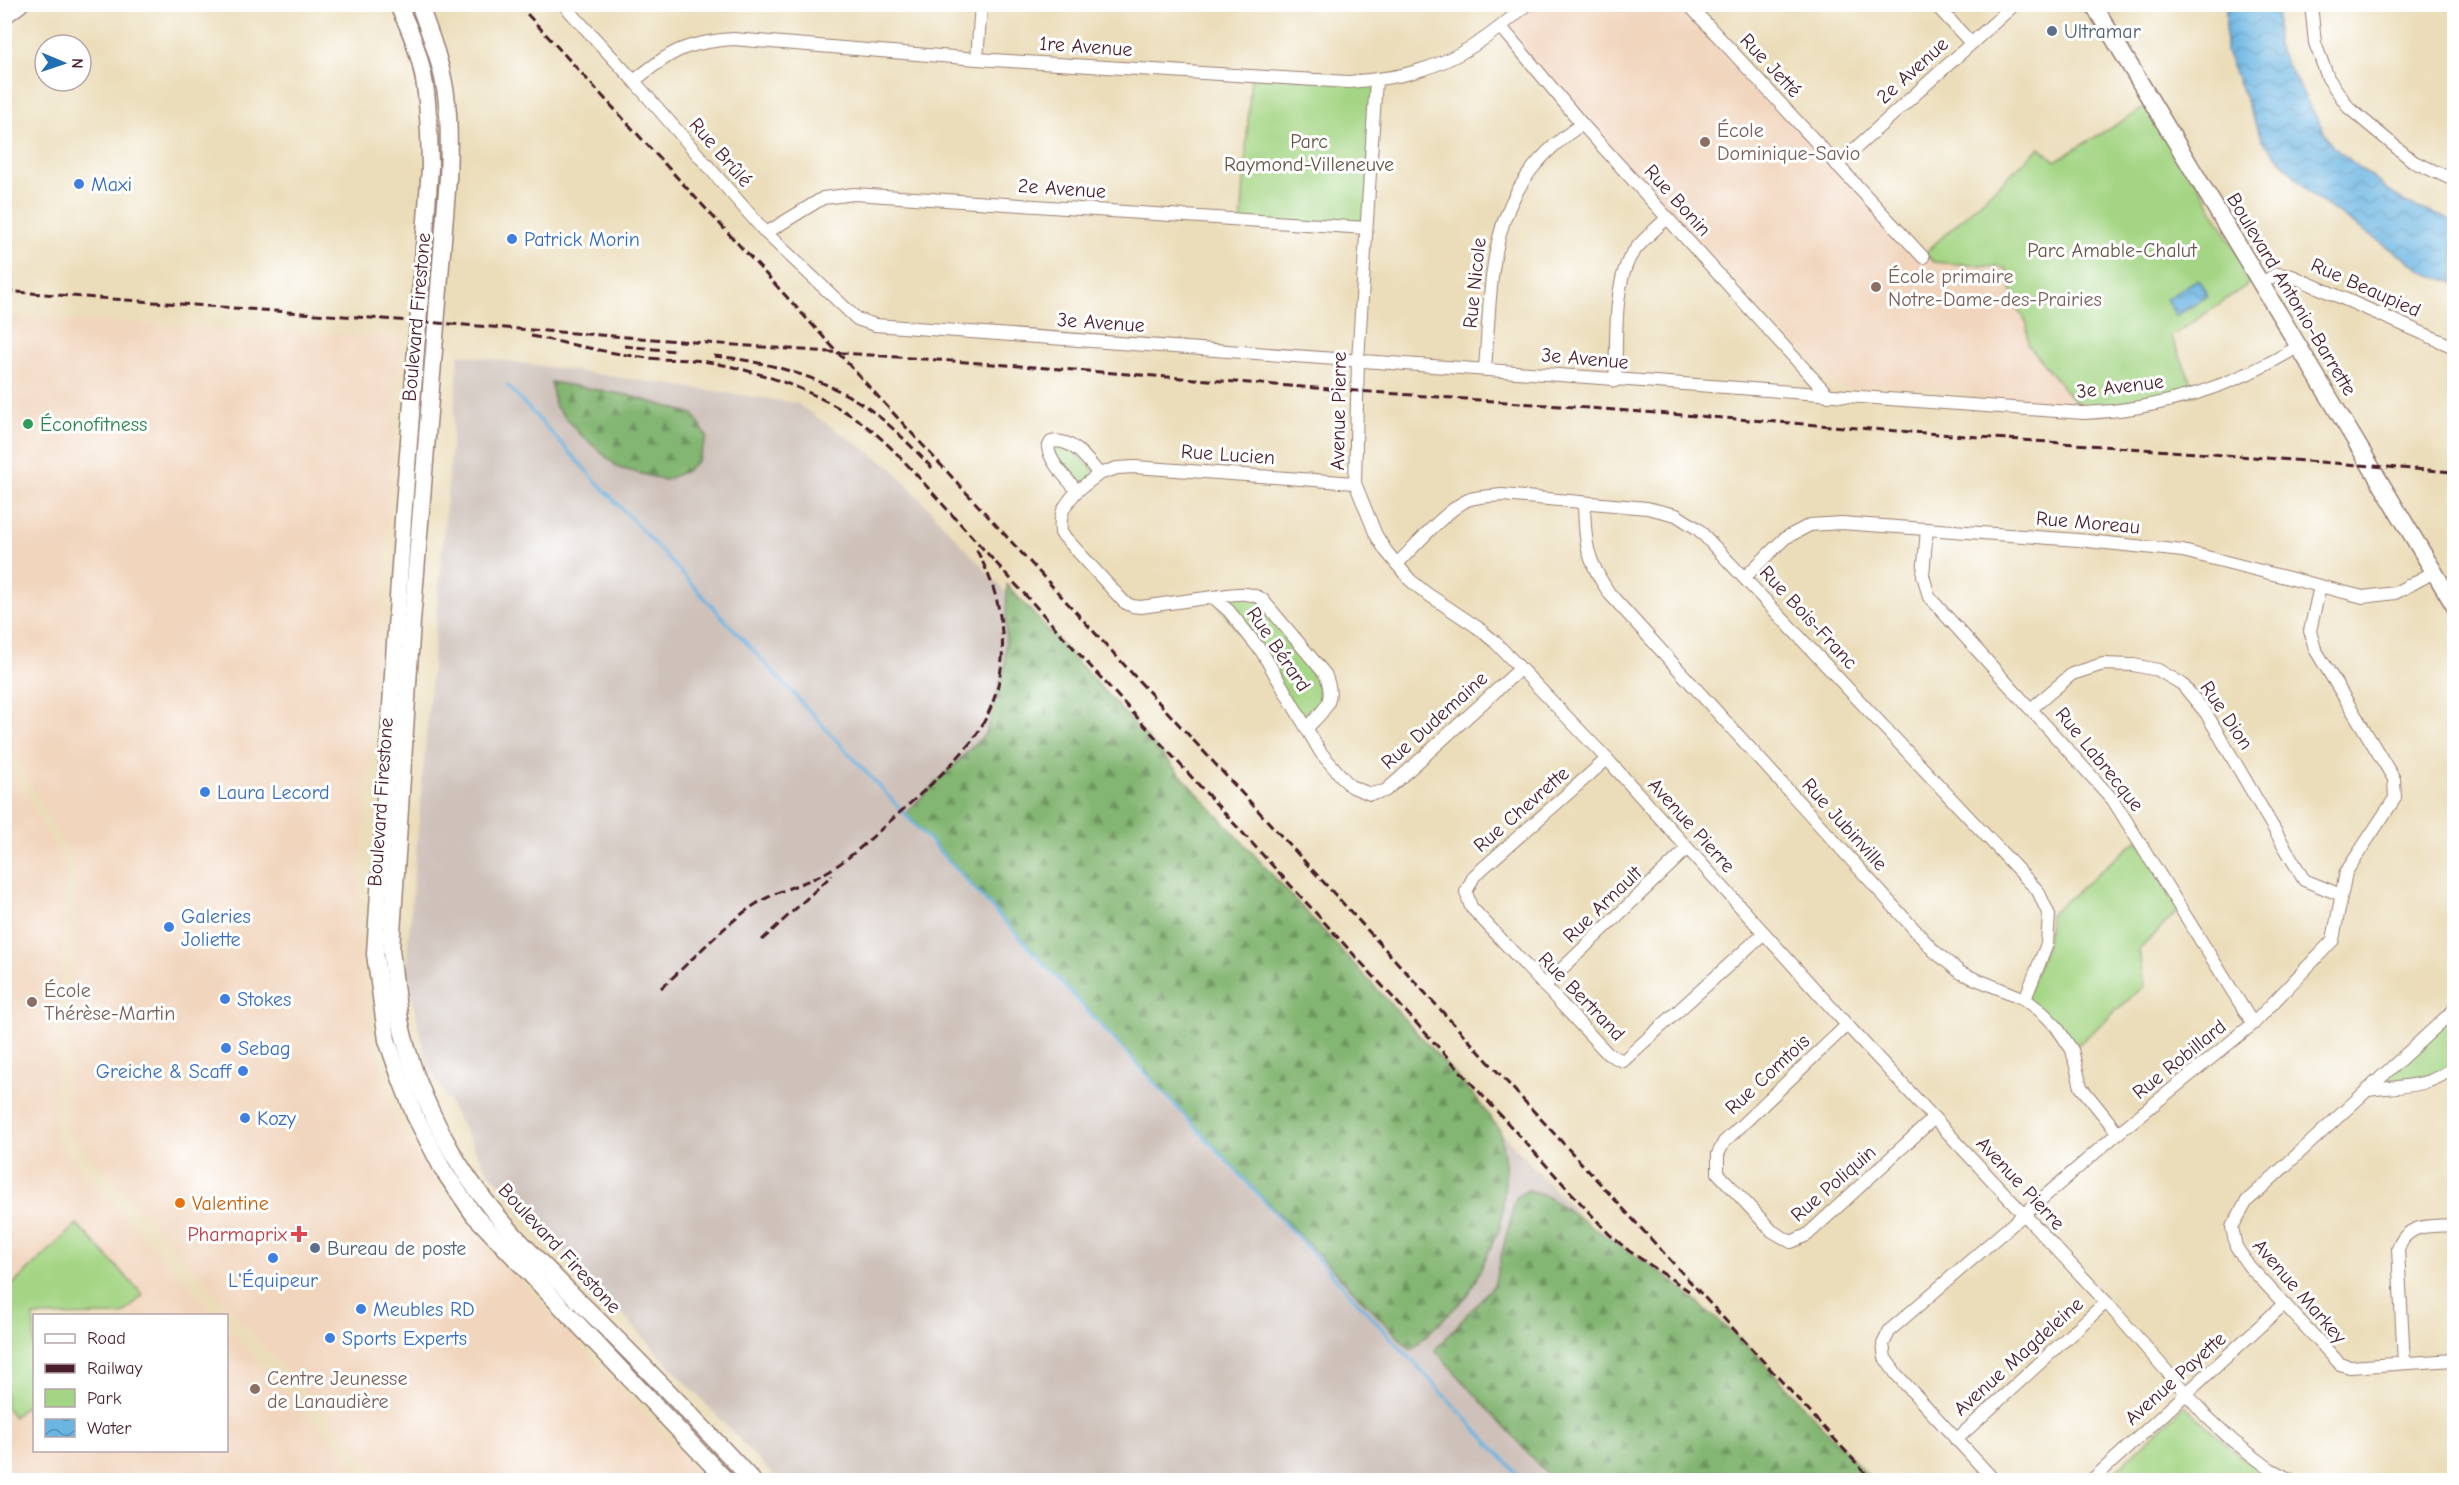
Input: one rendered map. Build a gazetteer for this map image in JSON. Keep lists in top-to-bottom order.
{
  "streets": {
    "main road": ["Boulevard Antonio-Barrette", "Boulevard Firestone"],
    "street": [
      "1re Avenue",
      "Rue Jetté",
      "2e Avenue",
      "Rue Brûlé",
      "Rue Bonin",
      "Rue Nicole",
      "Rue Beaupied",
      "3e Avenue",
      "Avenue Pierre",
      "Rue Lucien",
      "Rue Moreau",
      "Rue Bois-Franc",
      "Rue Bérard",
      "Rue Dion",
      "Rue Dudemaine",
      "Rue Labrecque",
      "Rue Chevrette",
      "Rue Jubinville",
      "Rue Arnault",
      "Rue Bertrand",
      "Rue Robillard",
      "Rue Comtois",
      "Rue Poliquin",
      "Avenue Markey",
      "Avenue Magdeleine",
      "Avenue Payette"
    ]
  },
  "crossings": [
    ["1re Avenue", "Rue Brûlé"],
    ["1re Avenue", "Rue Bonin"],
    ["1re Avenue", "Avenue Pierre"],
    ["Rue Jetté", "2e Avenue"],
    ["2e Avenue", "Rue Brûlé"],
    ["2e Avenue", "Avenue Pierre"],
    ["Rue Brûlé", "3e Avenue"],
    ["Rue Bonin", "Rue Nicole"],
    ["Rue Bonin", "3e Avenue"],
    ["Rue Nicole", "3e Avenue"],
    ["Rue Beaupied", "Boulevard Antonio-Barrette"],
    ["Boulevard Antonio-Barrette", "3e Avenue"],
    ["Boulevard Antonio-Barrette", "Rue Moreau"],
    ["3e Avenue", "Avenue Pierre"],
    ["Avenue Pierre", "Rue Lucien"],
    ["Avenue Pierre", "Rue Bois-Franc"],
    ["Avenue Pierre", "Rue Dudemaine"],
    ["Avenue Pierre", "Rue Chevrette"],
    ["Avenue Pierre", "Rue Arnault"],
    ["Avenue Pierre", "Rue Bertrand"],
    ["Avenue Pierre", "Rue Robillard"],
    ["Avenue Pierre", "Rue Comtois"],
    ["Avenue Pierre", "Rue Poliquin"],
    ["Avenue Pierre", "Avenue Magdeleine"],
    ["Avenue Pierre", "Avenue Payette"],
    ["Rue Lucien", "Rue Bérard"],
    ["Rue Moreau", "Rue Bois-Franc"],
    ["Rue Moreau", "Rue Labrecque"],
    ["Rue Moreau", "Rue Robillard"],
    ["Rue Bois-Franc", "Rue Jubinville"],
    ["Rue Bérard", "Rue Dudemaine"],
    ["Rue Dion", "Rue Labrecque"],
    ["Rue Dion", "Rue Robillard"],
    ["Rue Labrecque", "Rue Robillard"],
    ["Rue Chevrette", "Rue Bertrand"],
    ["Rue Jubinville", "Rue Robillard"],
    ["Rue Arnault", "Rue Bertrand"],
    ["Rue Robillard", "Avenue Magdeleine"],
    ["Rue Comtois", "Rue Poliquin"],
    ["Avenue Markey", "Avenue Payette"]
  ],
  "parks": ["Parc Raymond-Villeneuve", "Parc Amable-Chalut"],
  "places": {
    "other": [
      "Ultramar",
      "École Dominique-Savio",
      "Maxi",
      "Patrick Morin",
      "École primaire Notre-Dame-des-Prairies",
      "Éconofitness",
      "Laura Lecord",
      "Galeries Joliette",
      "Stokes",
      "École Thérèse-Martin",
      "Sebag",
      "Greiche & Scaff",
      "Kozy",
      "Valentine",
      "Bureau de poste",
      "L'Équipeur",
      "Meubles RD",
      "Sports Experts",
      "Centre Jeunesse de Lanaudière"
    ],
    "health": ["Pharmaprix"]
  },
  "legend": [
    "Road",
    "Railway",
    "Park",
    "Water"
  ],
  "north": "right"
}
